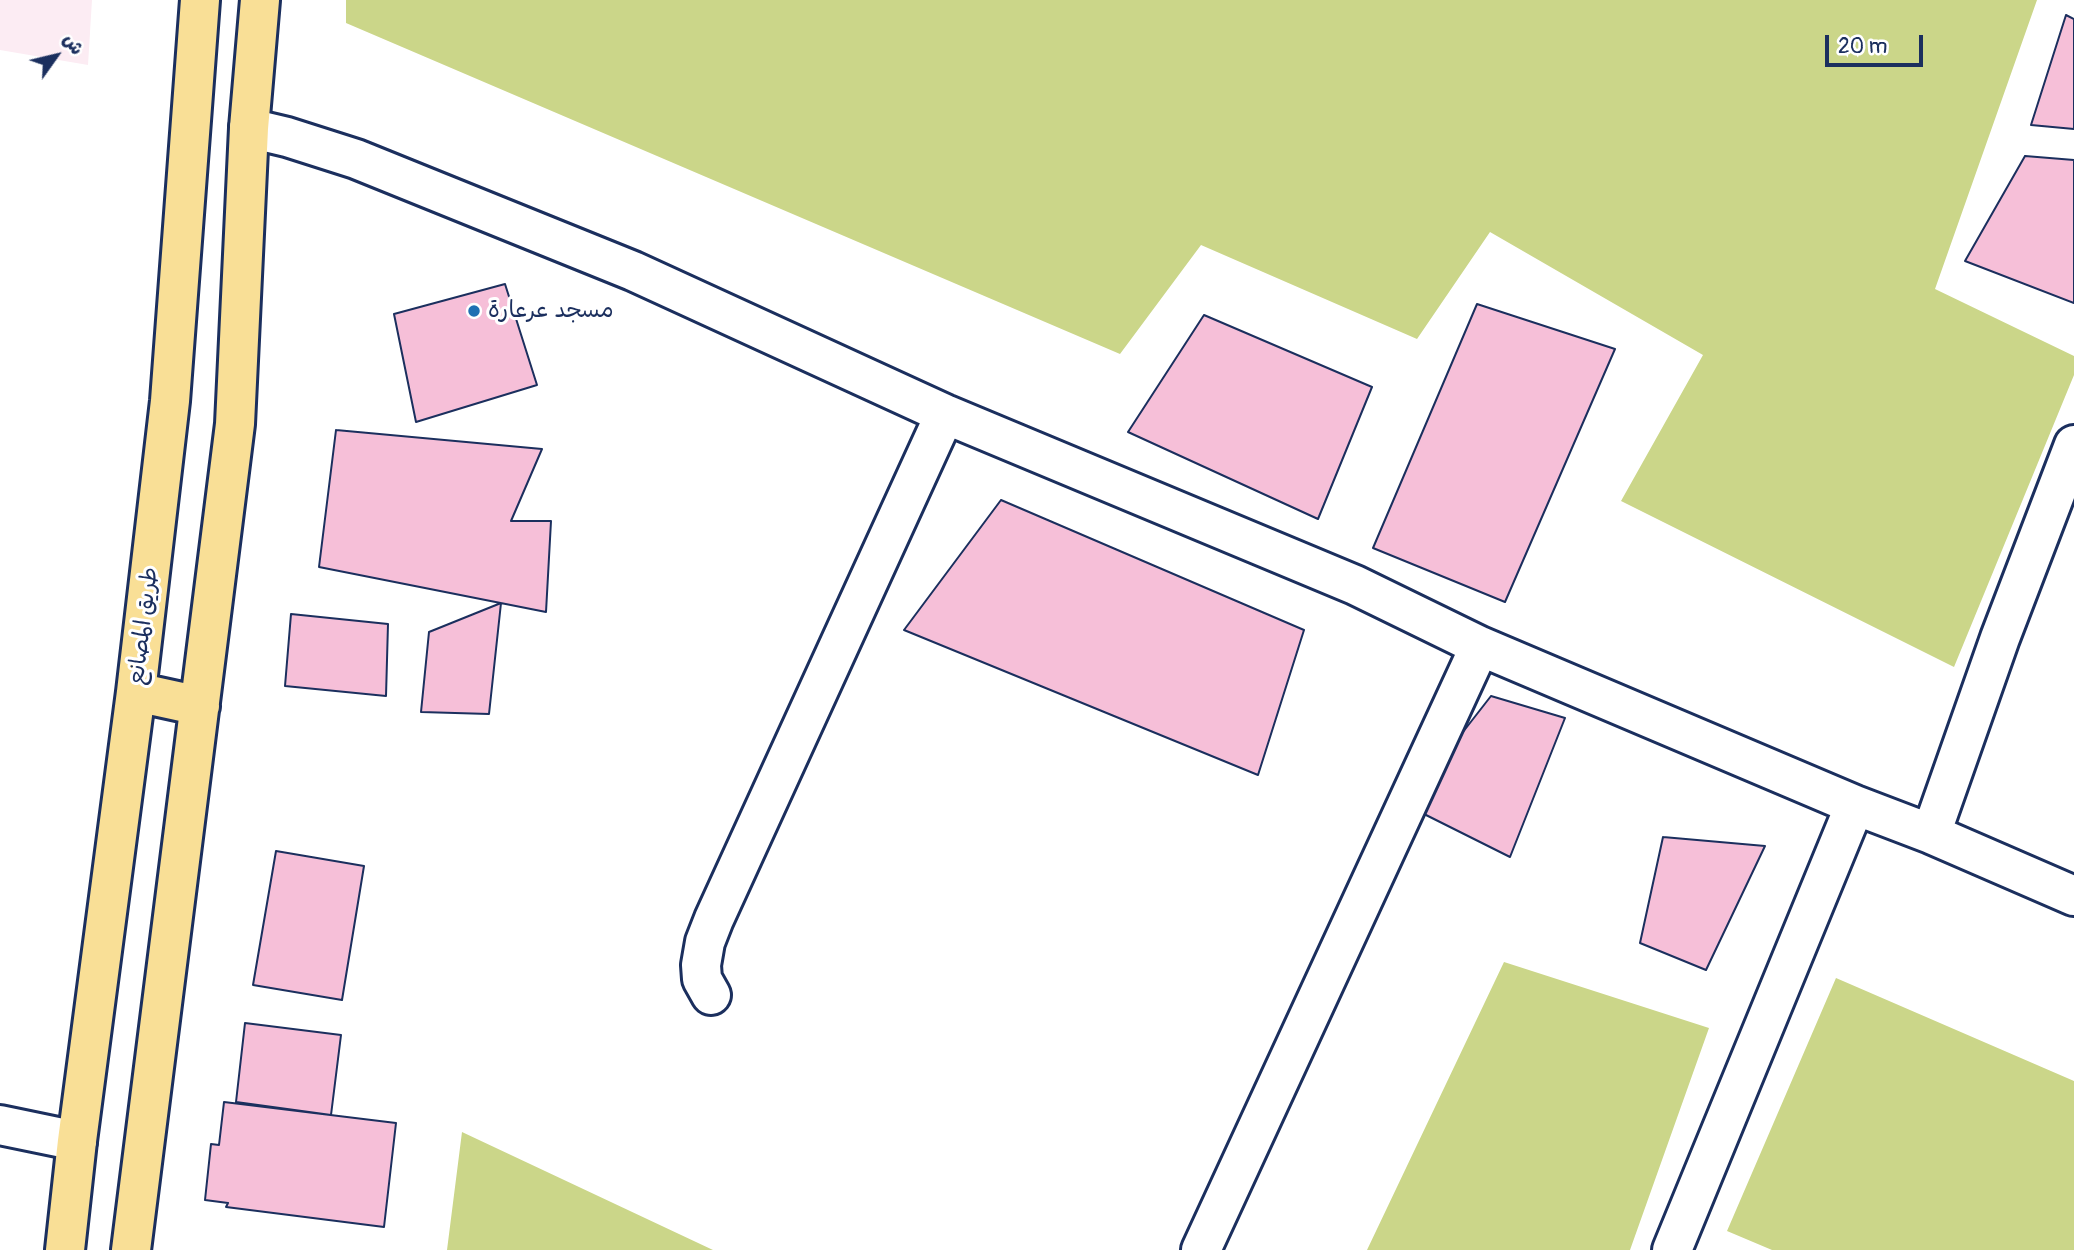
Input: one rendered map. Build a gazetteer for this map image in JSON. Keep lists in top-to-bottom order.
{
  "streets": {
    "main road": ["طريق المصانع"]
  },
  "places": ["مسجد عرعارة"],
  "scale_bar": "20 m",
  "north": "top right"
}
